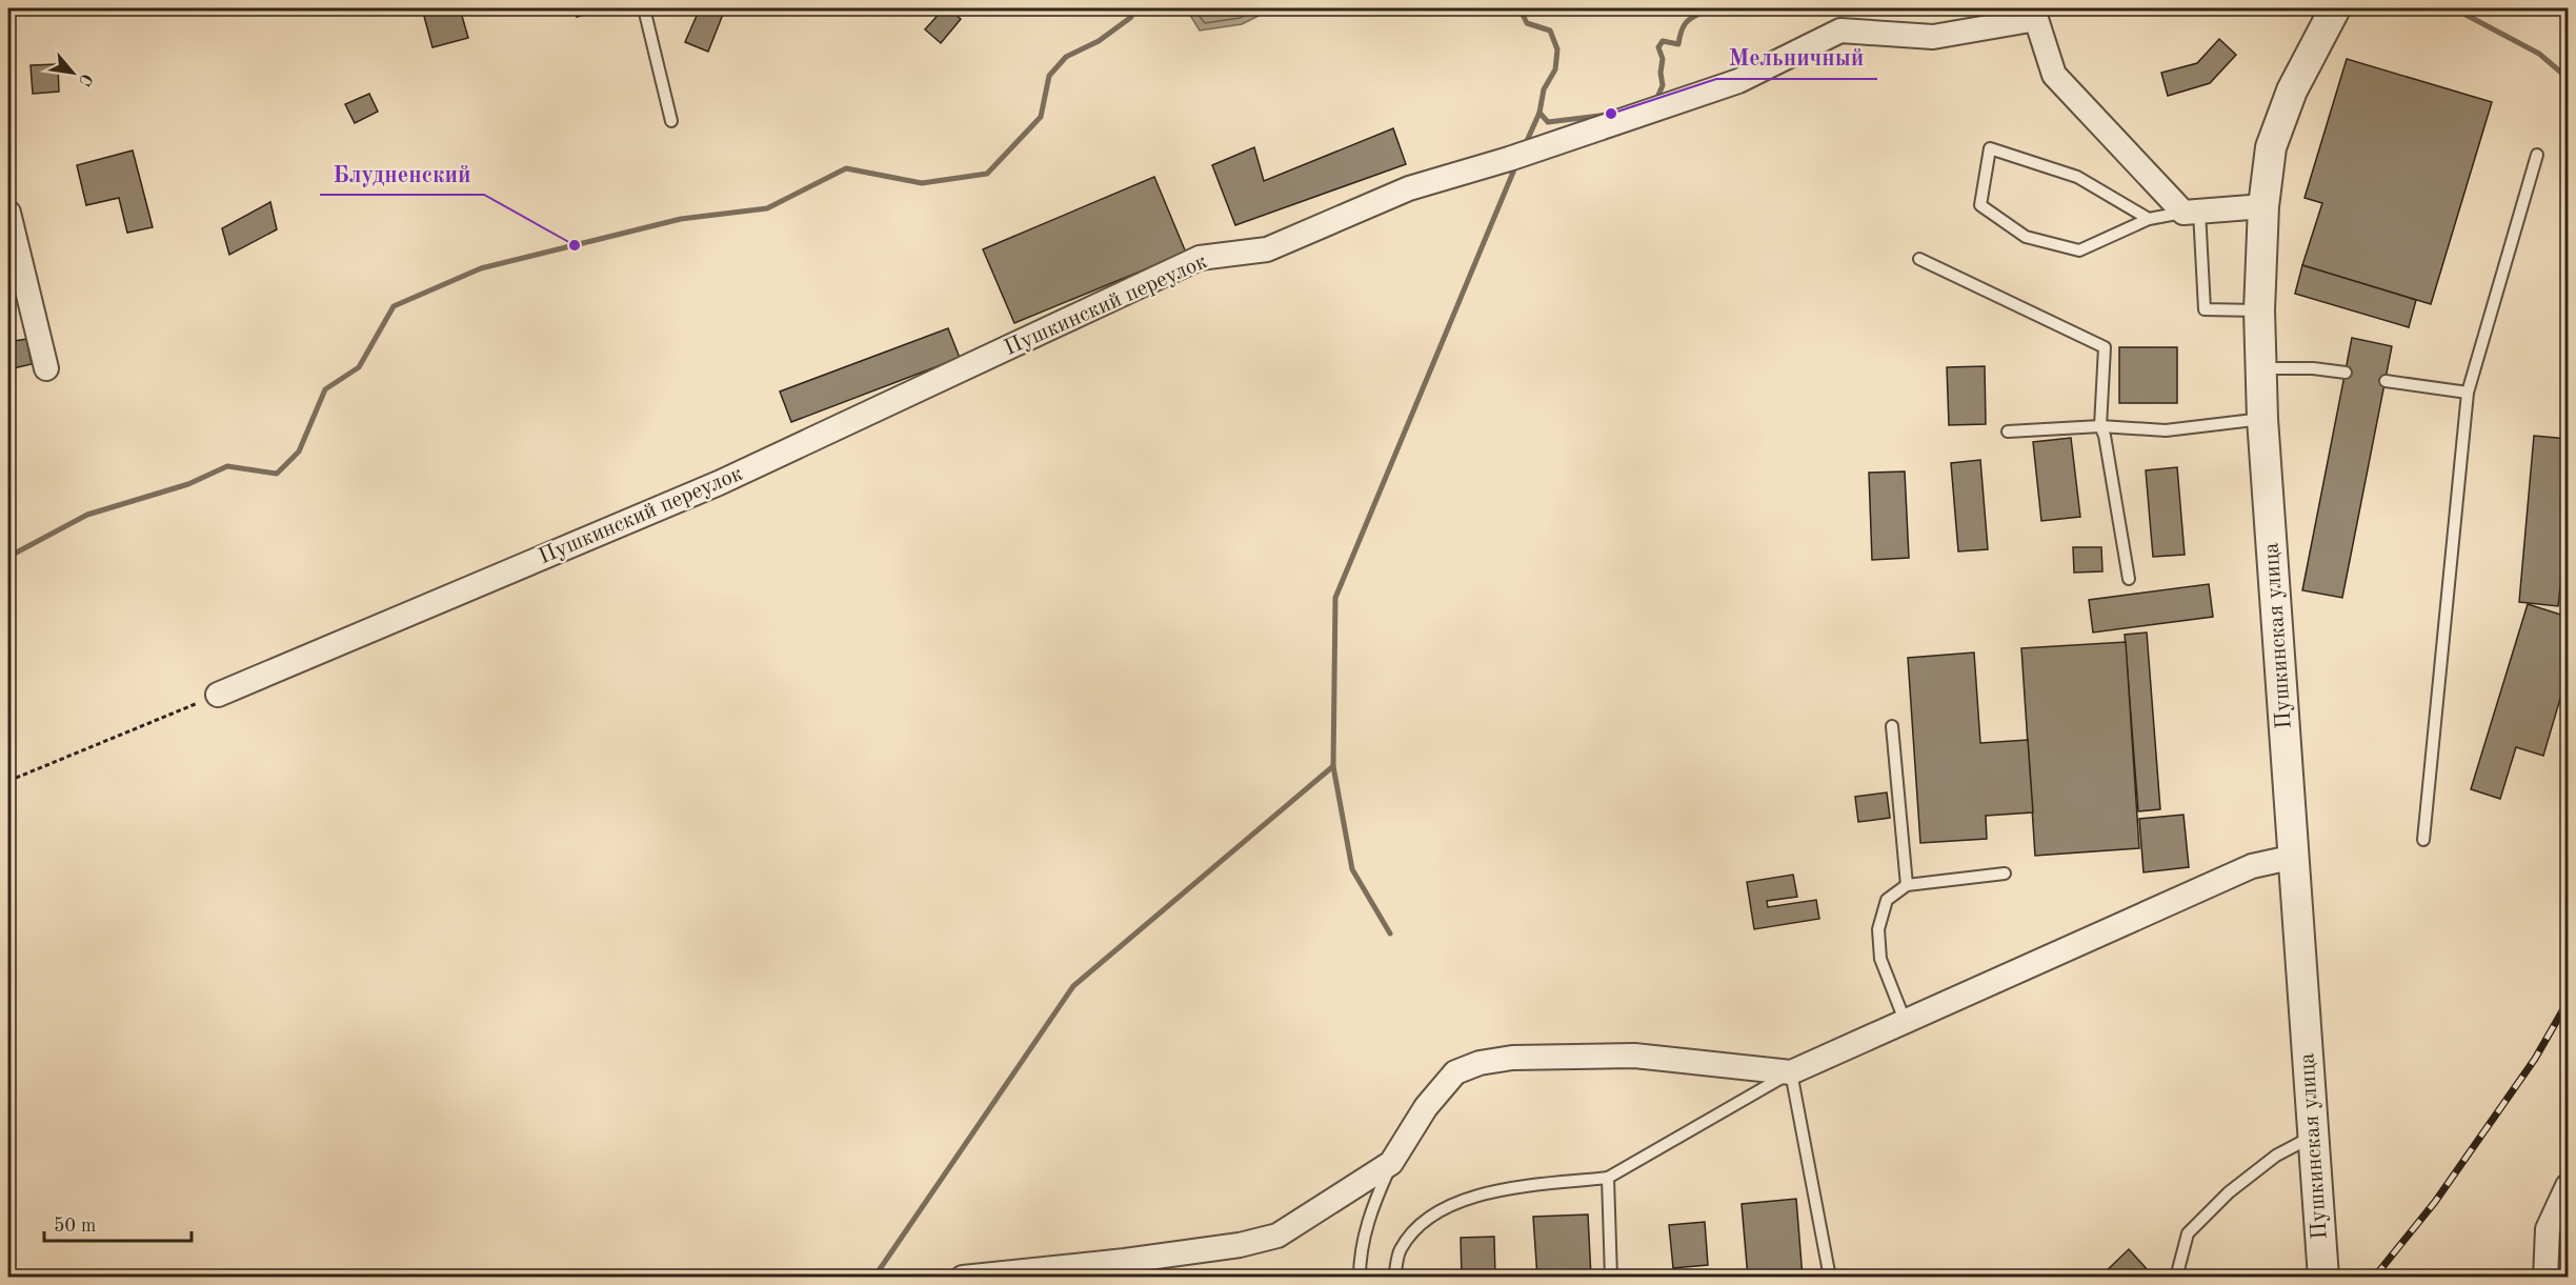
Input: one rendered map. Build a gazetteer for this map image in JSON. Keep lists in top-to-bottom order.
{
  "streets": {
    "street": ["Пушкинский переулок", "Пушкинская улица"]
  },
  "places": ["Мельничный", "Блудненский"],
  "scale_bar": "50 m",
  "north": "bottom right"
}
